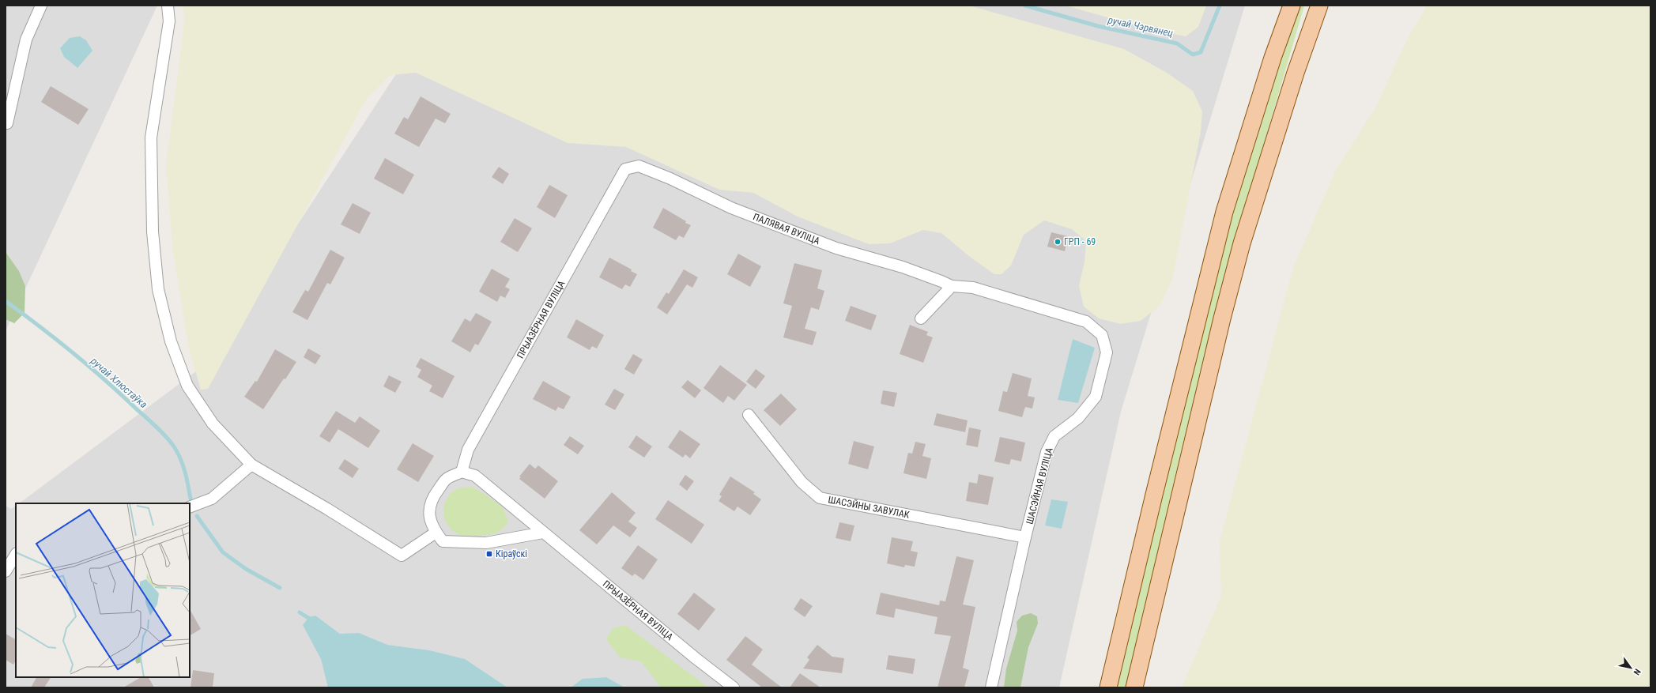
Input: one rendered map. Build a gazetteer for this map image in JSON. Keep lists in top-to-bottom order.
{
  "streets": {
    "street": [
      "ПАЛЯВАЯ ВУЛІЦА",
      "ПРЫАЗЁРНАЯ ВУЛІЦА",
      "ШАСЭЙНАЯ ВУЛІЦА",
      "ШАСЭЙНЫ ЗАВУЛАК"
    ]
  },
  "crossings": [
    ["ПАЛЯВАЯ ВУЛІЦА", "ПРЫАЗЁРНАЯ ВУЛІЦА"],
    ["ПАЛЯВАЯ ВУЛІЦА", "ШАСЭЙНАЯ ВУЛІЦА"],
    ["ШАСЭЙНАЯ ВУЛІЦА", "ШАСЭЙНЫ ЗАВУЛАК"]
  ],
  "water": ["ручай Чэрвянец", "ручай Хлюстаўка"],
  "places": {
    "other": ["ГРП - 69"],
    "transit": ["Кіраўскі"]
  },
  "north": "bottom right"
}
